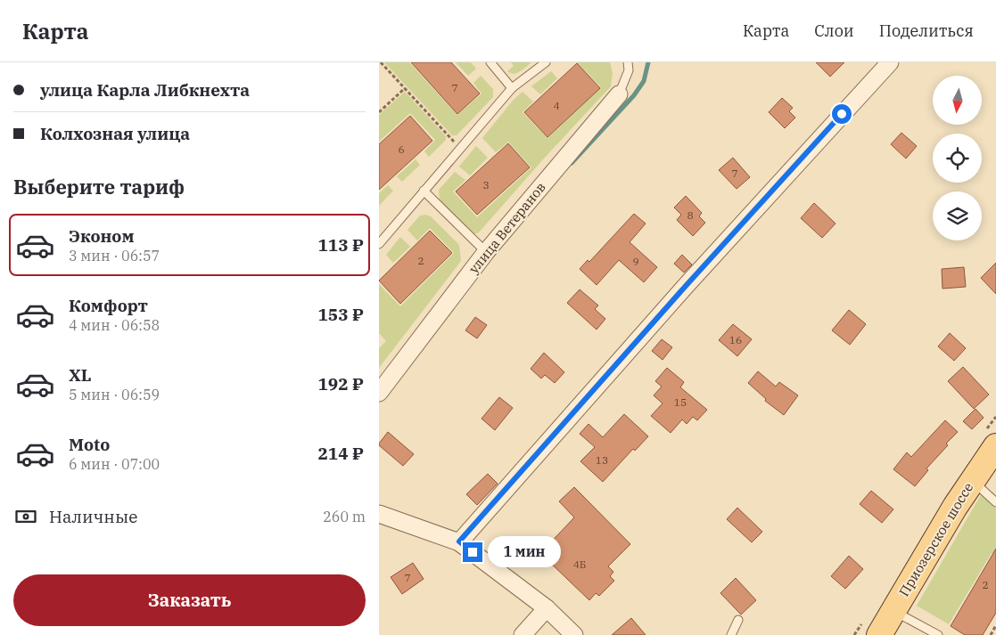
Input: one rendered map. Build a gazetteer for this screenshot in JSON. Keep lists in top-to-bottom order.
{
  "streets": {
    "main road": ["Приозерское шоссе"],
    "street": ["улица Ветеранов"]
  },
  "house_numbers": [
    "7",
    "4",
    "6",
    "7",
    "3",
    "8",
    "2",
    "9",
    "16",
    "15",
    "13",
    "4Б",
    "7",
    "2"
  ],
  "north": "bottom",
  "page": {
    "header": "Карта",
    "nav": ["Карта", "Слои", "Поделиться"],
    "banner": ["улица Карла Либкнехта", "Колхозная улица"],
    "heading": "Выберите тариф",
    "list": [
      {
        "name": "Эконом",
        "note": "3 мин · 06:57",
        "value": "113 ₽"
      },
      {
        "name": "Комфорт",
        "note": "4 мин · 06:58",
        "value": "153 ₽"
      },
      {
        "name": "XL",
        "note": "5 мин · 06:59",
        "value": "192 ₽"
      },
      {
        "name": "Moto",
        "note": "6 мин · 07:00",
        "value": "214 ₽"
      }
    ],
    "pay": ["Наличные", "260 m"],
    "bubble": "1 мин",
    "buttons": "Заказать"
  }
}
